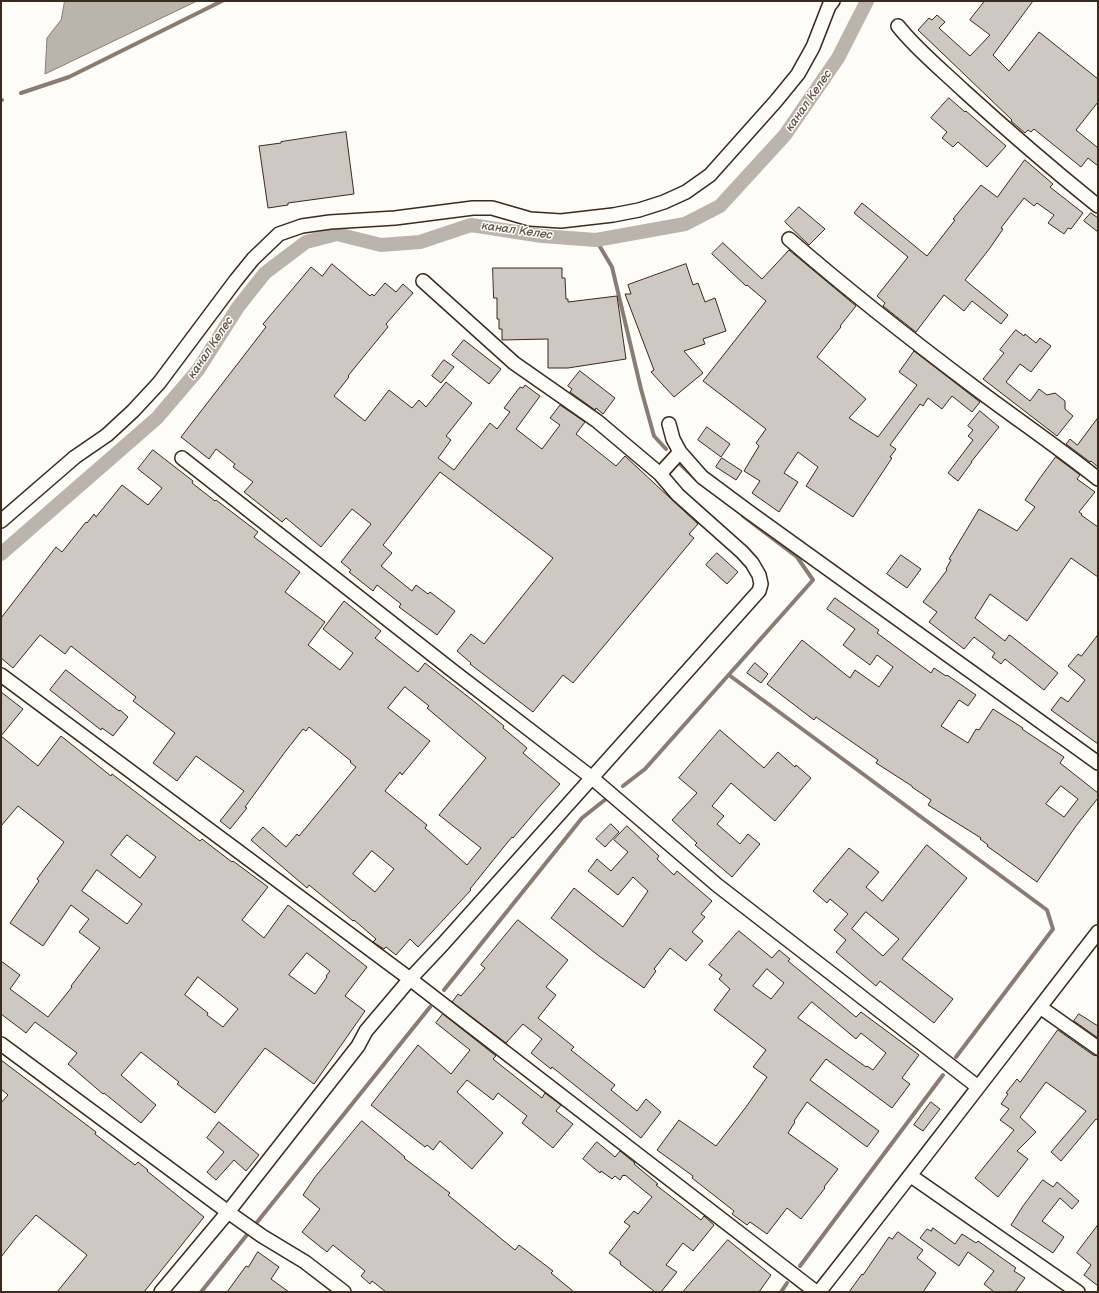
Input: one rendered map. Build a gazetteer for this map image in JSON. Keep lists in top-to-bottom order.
{
  "water": ["канал Келес"]
}
